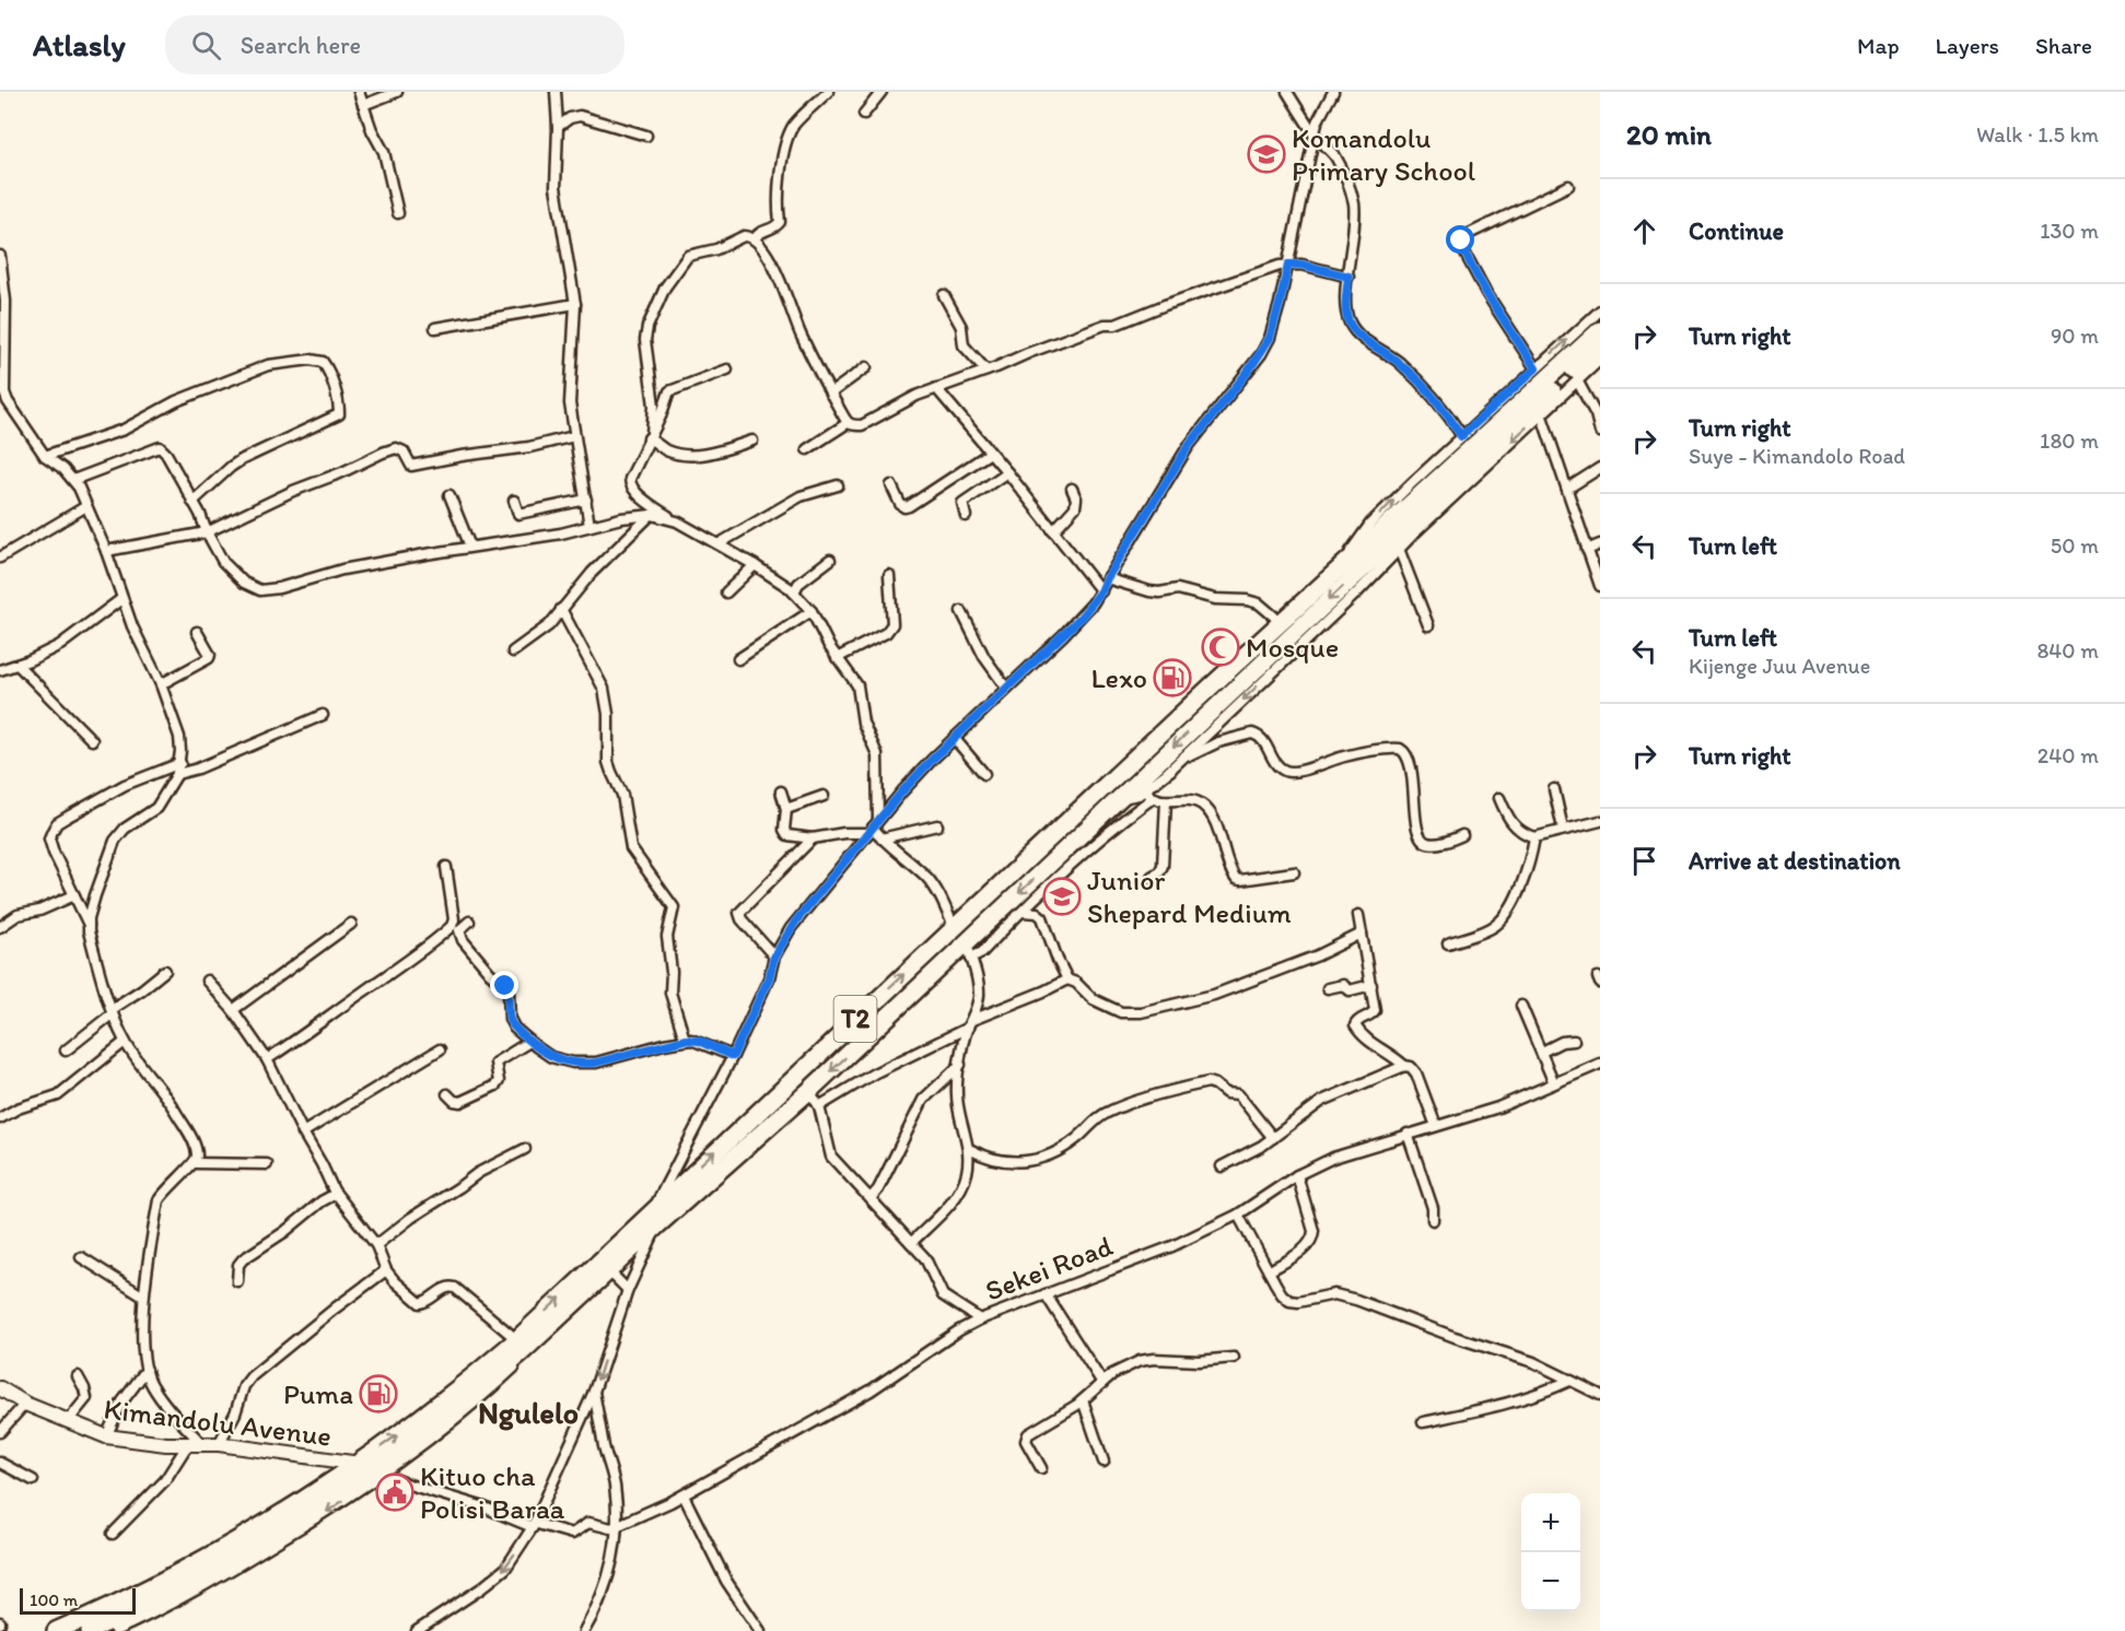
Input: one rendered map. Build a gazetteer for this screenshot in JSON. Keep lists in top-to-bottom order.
{
  "streets": {
    "highway": ["T2"],
    "street": ["Sekei Road", "Kimandolu Avenue"]
  },
  "crossings": [
    ["T2", "Sekei Road"],
    ["T2", "Kimandolu Avenue"],
    ["Sekei Road", "Kimandolu Avenue"]
  ],
  "districts": ["Ngulelo"],
  "places": {
    "school or university": ["Komandolu Primary School", "Junior Shepard Medium"],
    "mosque": ["Mosque"],
    "fuel station": ["Lexo", "Puma"],
    "public building": ["Kituo cha Polisi Baraa"]
  },
  "scale_bar": "100 m",
  "page": {
    "header": "Atlasly",
    "search": "Search here",
    "nav": ["Map", "Layers", "Share"],
    "heading": ["20 min", "Walk · 1.5 km"],
    "list": [
      ["Continue", "130 m"],
      ["Turn right", "90 m"],
      ["Turn right", "Suye - Kimandolo Road", "180 m"],
      ["Turn left", "50 m"],
      ["Turn left", "Kijenge Juu Avenue", "840 m"],
      ["Turn right", "240 m"],
      "Arrive at destination"
    ],
    "map_buttons": ["+", "−"],
    "scale": "100 m"
  }
}
